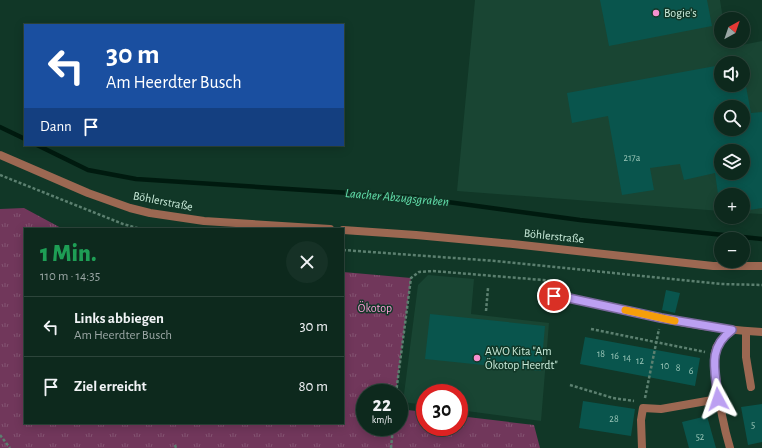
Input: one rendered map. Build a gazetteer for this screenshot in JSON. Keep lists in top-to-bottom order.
{
  "streets": {
    "street": ["Böhlerstraße"]
  },
  "water": ["Laacher Abzugsgraben"],
  "parks": ["Ökotop"],
  "places": ["Bogie's", "AWO Kita \"Am Ökotop Heerdt\""],
  "house_numbers": [
    "217a",
    "18",
    "16",
    "14",
    "12",
    "10",
    "8",
    "6",
    "28",
    "5",
    "52"
  ],
  "north": "top right",
  "page": {
    "map_buttons": ["+", "−"],
    "turn": ["30 m", "Am Heerdter Busch"],
    "then": "Dann",
    "heading": ["1 Min.", "110 m · 14:35"],
    "list": [
      {
        "name": "Links abbiegen",
        "note": "Am Heerdter Busch",
        "value": "30 m"
      },
      {
        "name": "Ziel erreicht",
        "value": "80 m"
      }
    ],
    "speed": "22 km/h",
    "limit": "30"
  }
}
